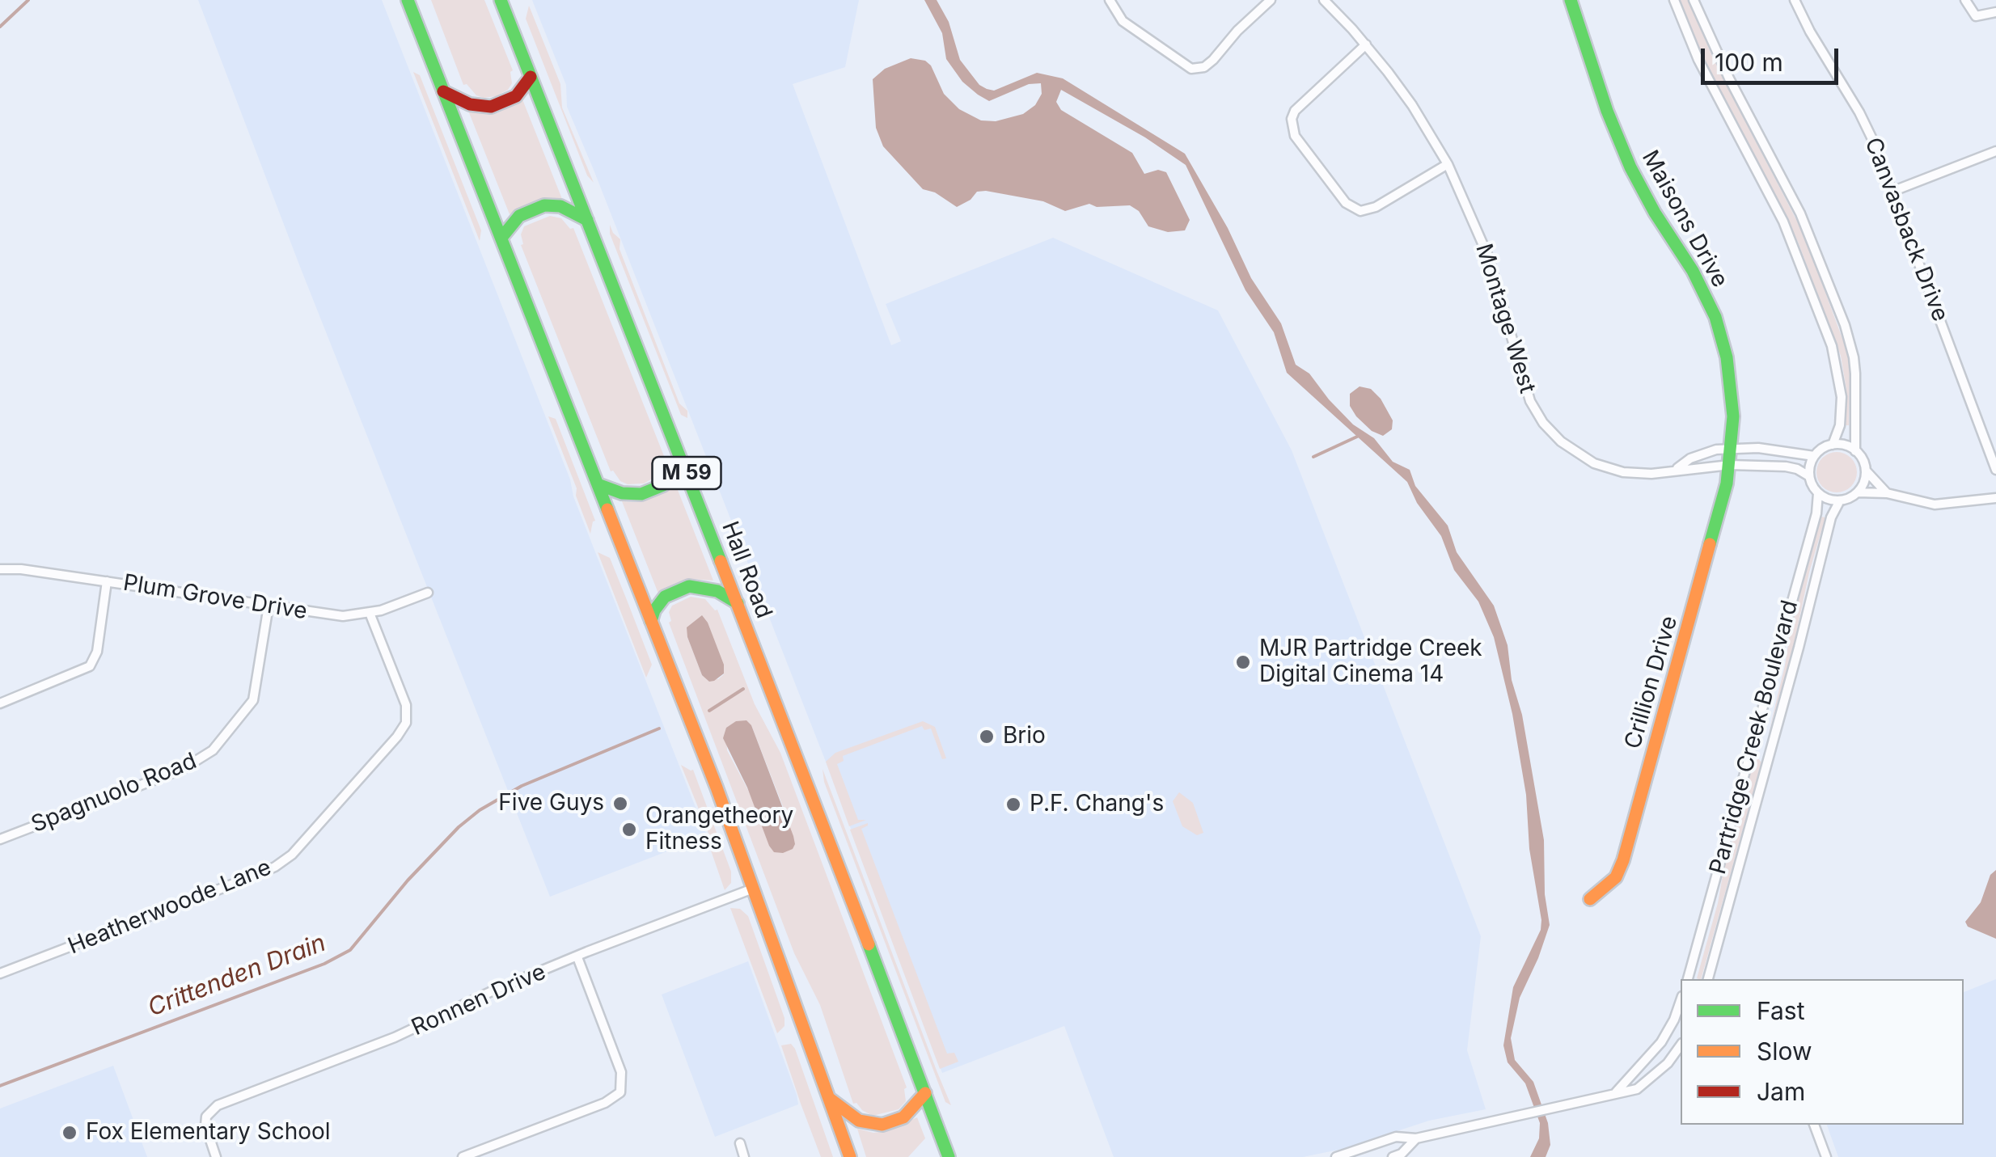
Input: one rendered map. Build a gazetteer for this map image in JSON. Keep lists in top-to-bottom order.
{
  "streets": {
    "main road": [
      "Maisons Drive",
      "M 59",
      "Hall Road",
      "Crillion Drive"
    ],
    "street": [
      "Canvasback Drive",
      "Montage West",
      "Plum Grove Drive",
      "Partridge Creek Boulevard",
      "Spagnuolo Road",
      "Heatherwoode Lane",
      "Ronnen Drive"
    ]
  },
  "crossings": [
    ["Maisons Drive", "Montage West"],
    ["Maisons Drive", "Crillion Drive"],
    ["Montage West", "Crillion Drive"],
    ["Montage West", "Partridge Creek Boulevard"],
    ["Plum Grove Drive", "Spagnuolo Road"],
    ["Plum Grove Drive", "Heatherwoode Lane"]
  ],
  "water": ["Crittenden Drain"],
  "places": [
    "MJR Partridge Creek Digital Cinema 14",
    "Brio",
    "Five Guys",
    "P.F. Chang's",
    "Orangetheory Fitness",
    "Fox Elementary School"
  ],
  "legend": ["Fast", "Slow", "Jam"],
  "scale_bar": "100 m"
}
